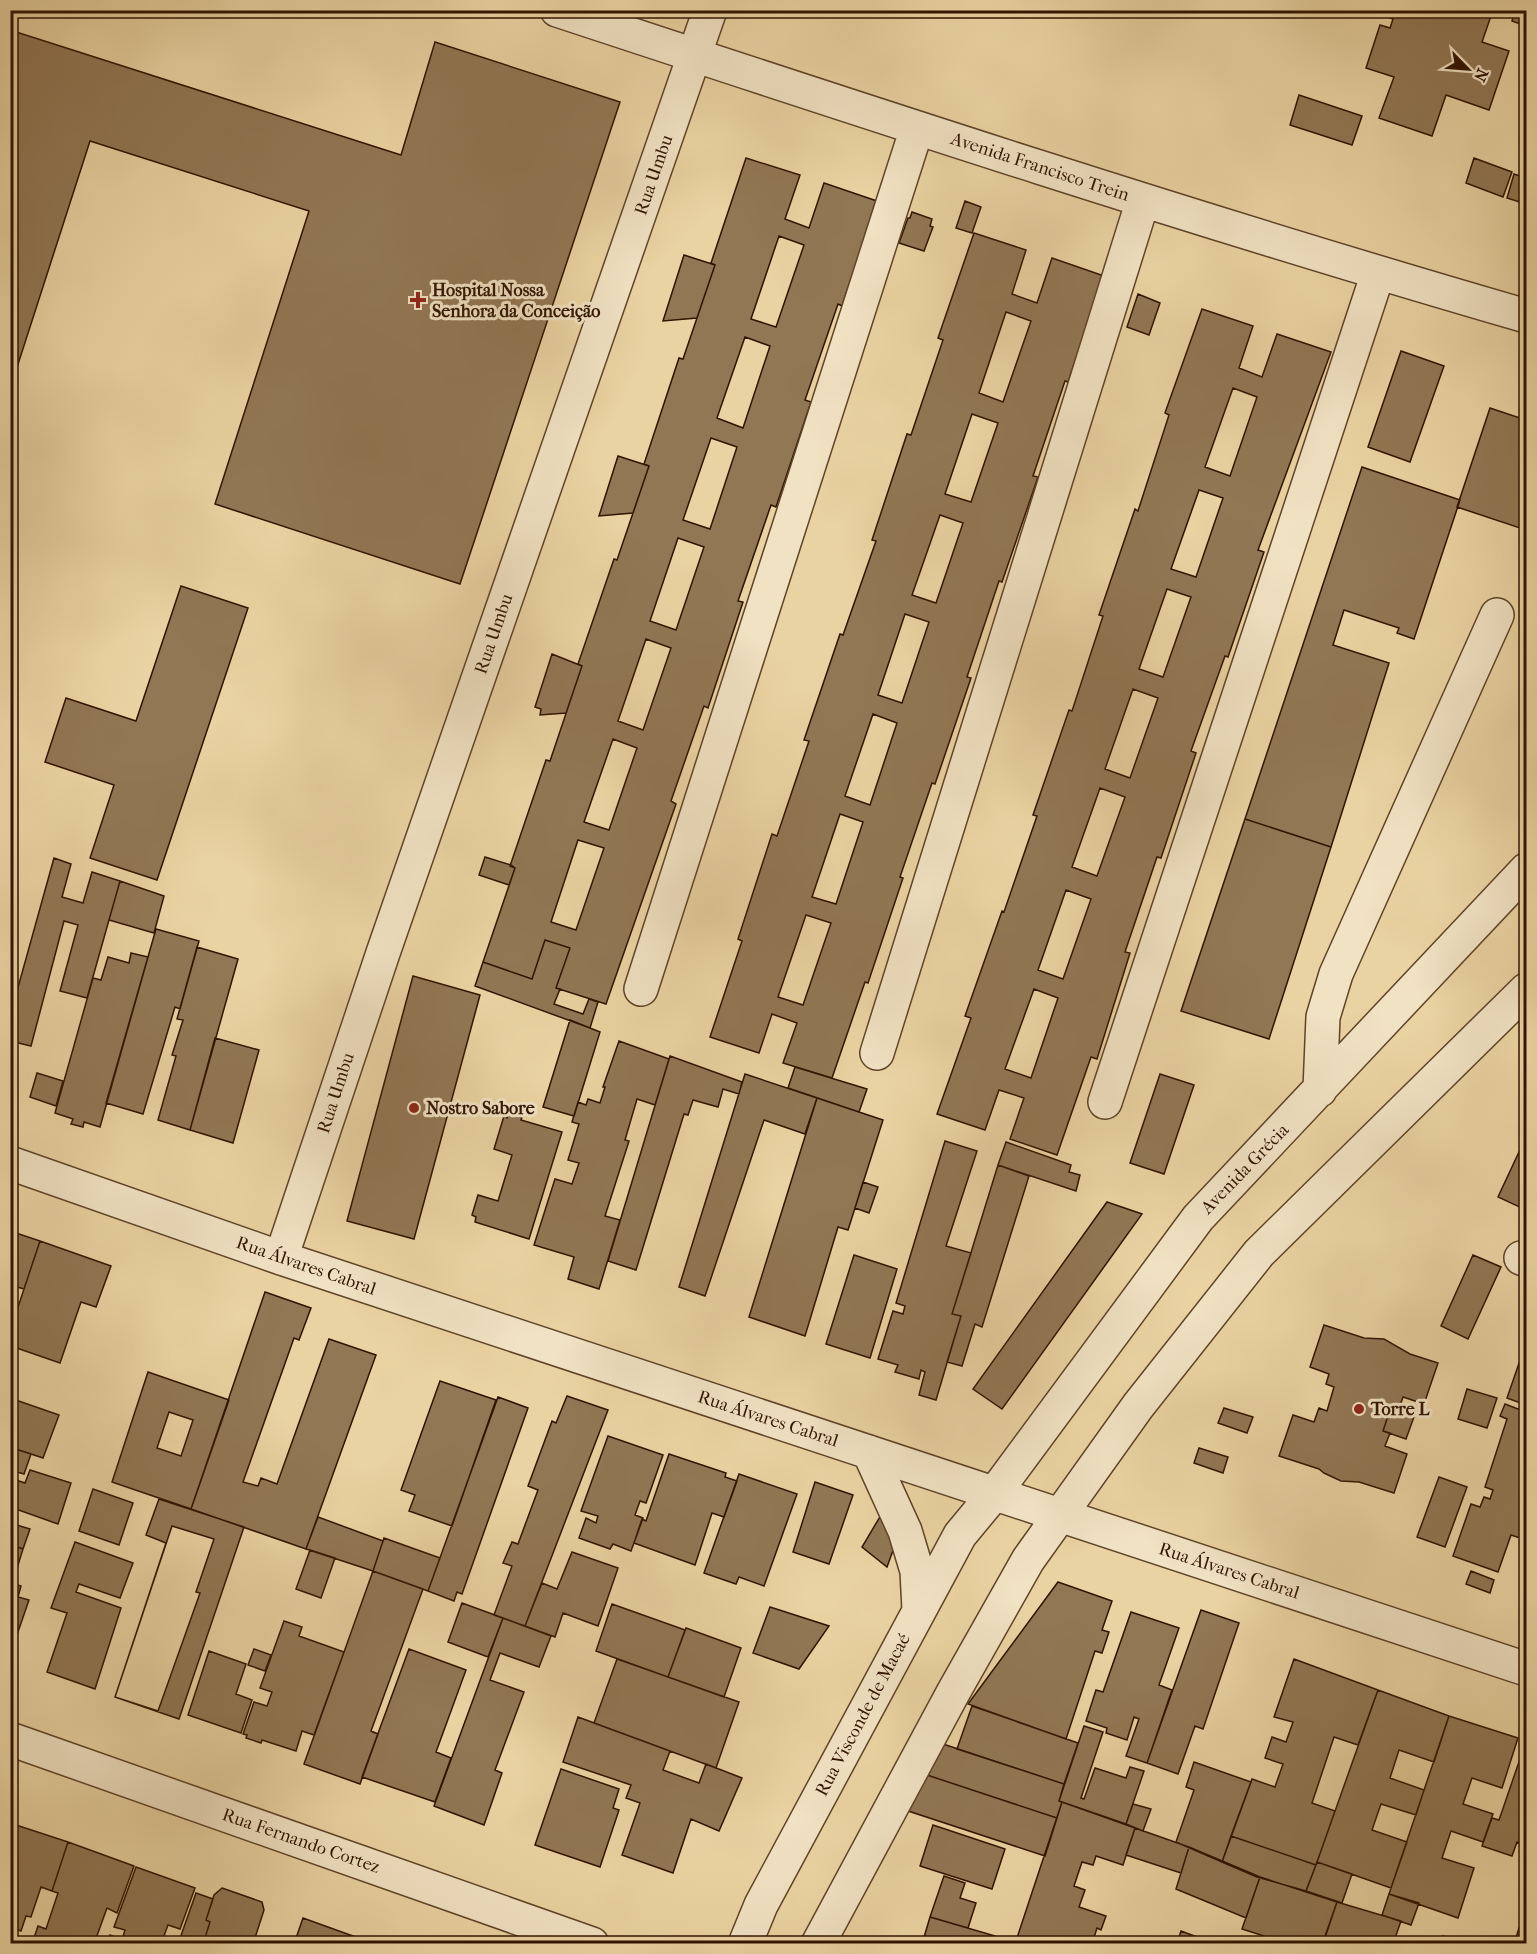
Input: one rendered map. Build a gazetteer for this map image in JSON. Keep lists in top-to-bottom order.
{
  "streets": {
    "street": [
      "Avenida Francisco Trein",
      "Rua Umbu",
      "Avenida Grécia",
      "Rua Álvares Cabral",
      "Rua Visconde de Macaé",
      "Rua Fernando Cortez"
    ]
  },
  "crossings": [
    ["Avenida Francisco Trein", "Rua Umbu"],
    ["Rua Umbu", "Rua Álvares Cabral"],
    ["Avenida Grécia", "Rua Álvares Cabral"],
    ["Avenida Grécia", "Rua Visconde de Macaé"],
    ["Rua Álvares Cabral", "Rua Visconde de Macaé"]
  ],
  "places": {
    "health": ["Hospital Nossa Senhora da Conceição"],
    "other": ["Nostro Sabore", "Torre L"]
  },
  "north": "bottom right"
}
